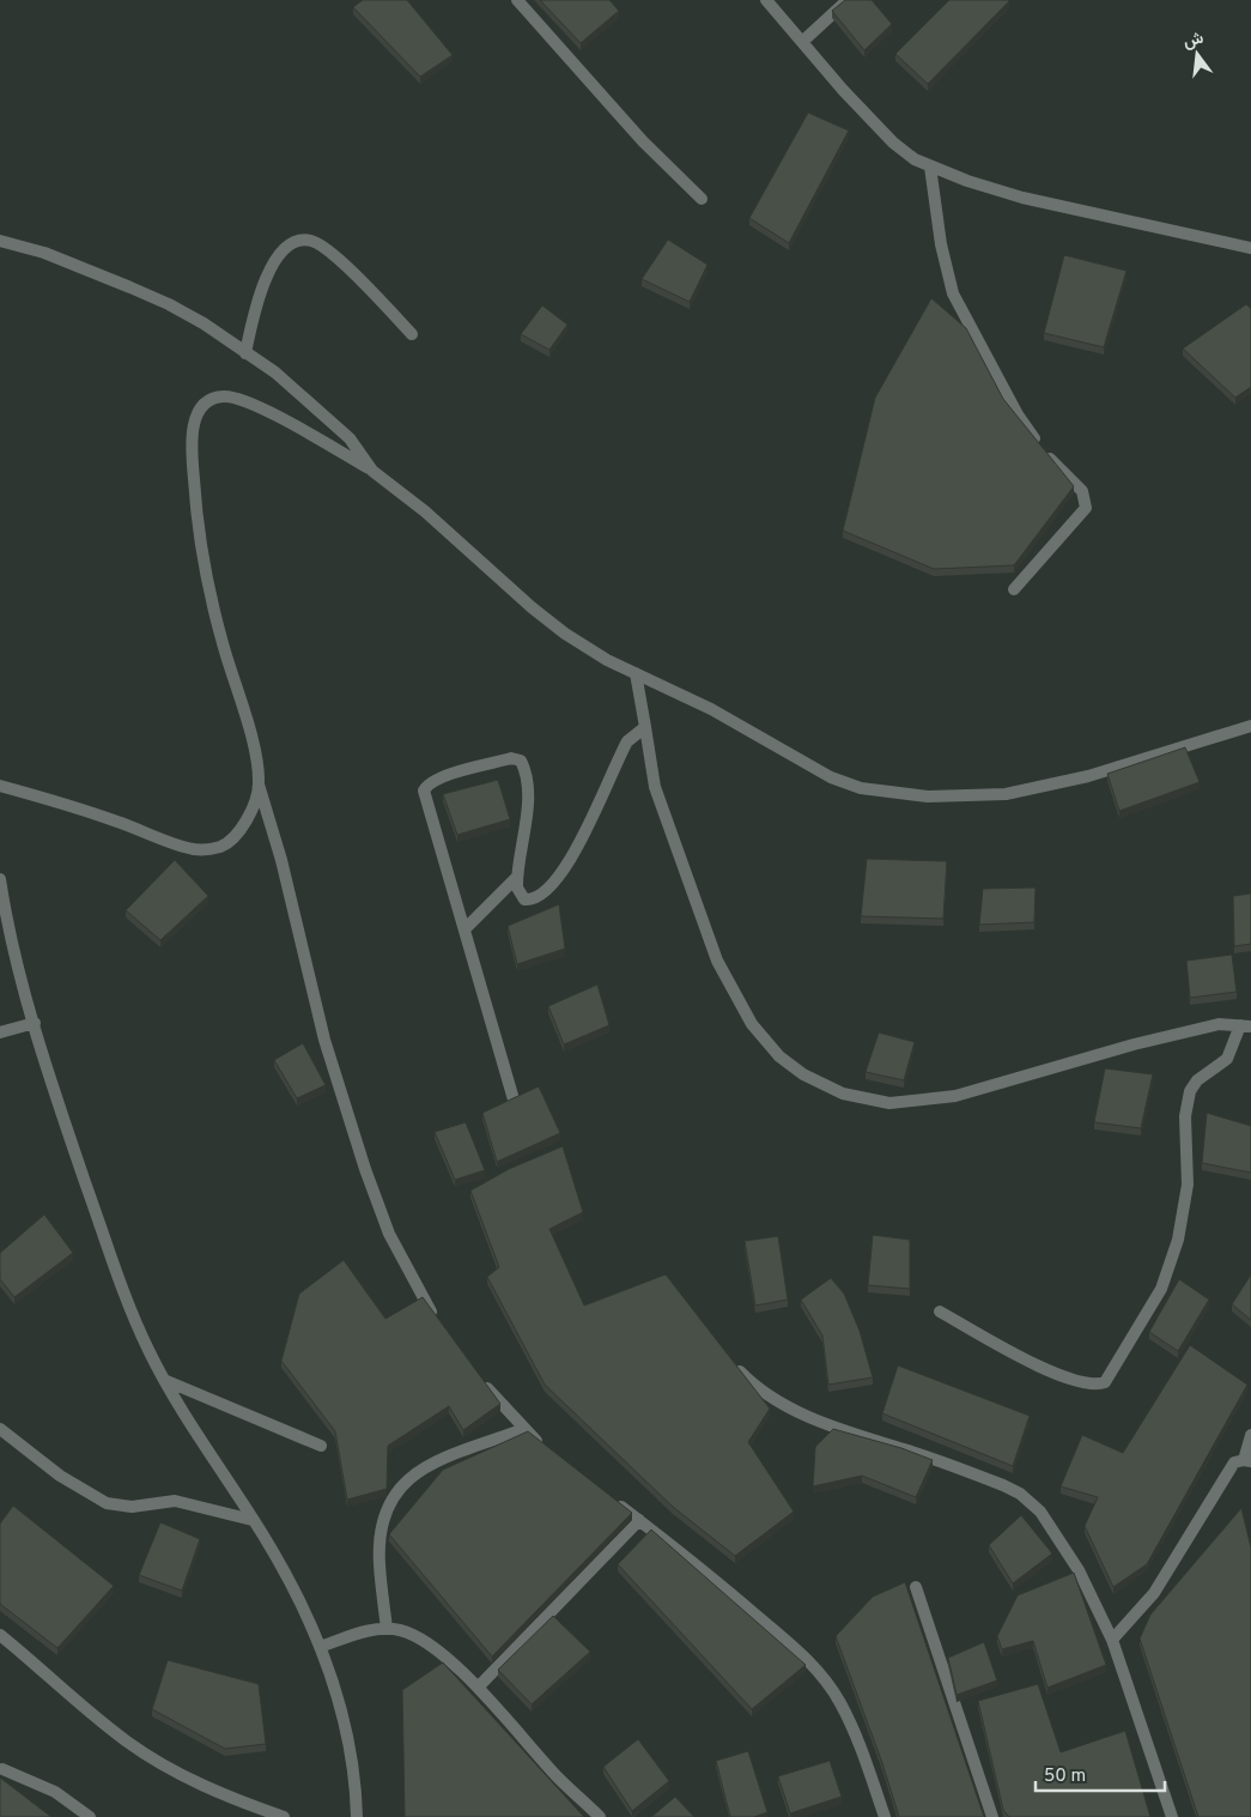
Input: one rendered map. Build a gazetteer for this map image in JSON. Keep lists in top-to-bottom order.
{
  "scale_bar": "50 m",
  "north": "top"
}
